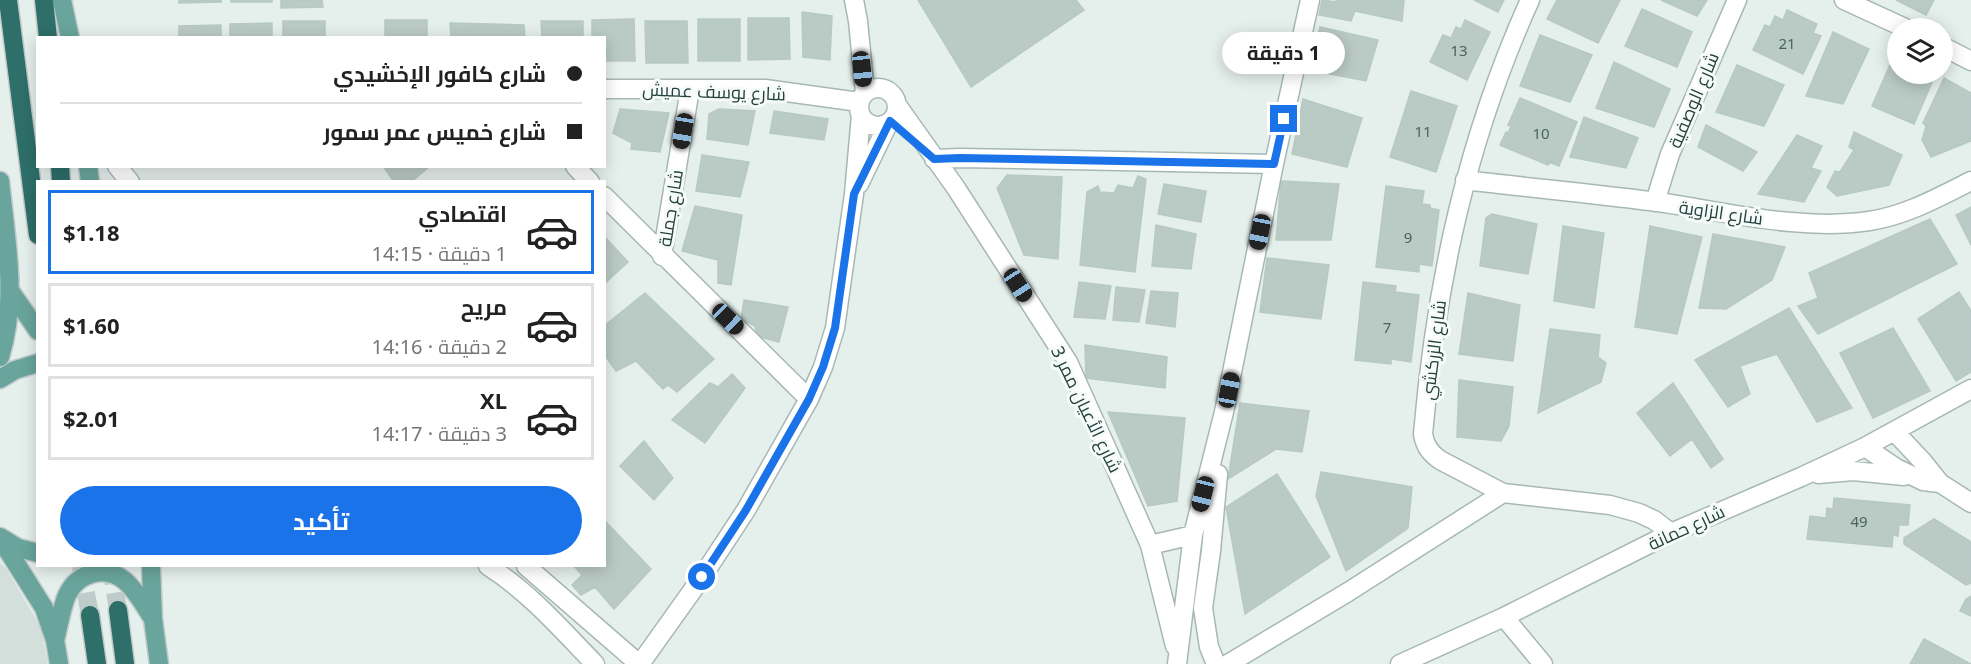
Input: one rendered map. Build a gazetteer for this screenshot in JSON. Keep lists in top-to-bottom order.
{
  "streets": {
    "street": [
      "شارع يوسف عميش",
      "شارع الوصفية",
      "شارع جملة",
      "شارع الزاوية",
      "شارع الزركشي",
      "شارع الأعيان ممر 3",
      "شارع حمانة"
    ]
  },
  "crossings": [
    ["شارع يوسف عميش", "شارع جملة"],
    ["شارع يوسف عميش", "شارع الأعيان ممر 3"],
    ["شارع الوصفية", "شارع الزاوية"],
    ["شارع الزاوية", "شارع الزركشي"],
    ["شارع الزركشي", "شارع حمانة"]
  ],
  "house_numbers": [
    "21",
    "13",
    "11",
    "10",
    "9",
    "7",
    "49"
  ],
  "page": {
    "bubble": "1 دقيقة",
    "banner": ["شارع كافور الإخشيدي", "شارع خميس عمر سمور"],
    "list": [
      {
        "name": "اقتصادي",
        "note": "1 دقيقة · 14:15",
        "value": "$1.18"
      },
      {
        "name": "مريح",
        "note": "2 دقيقة · 14:16",
        "value": "$1.60"
      },
      {
        "name": "XL",
        "note": "3 دقيقة · 14:17",
        "value": "$2.01"
      }
    ],
    "buttons": "تأكيد"
  }
}
